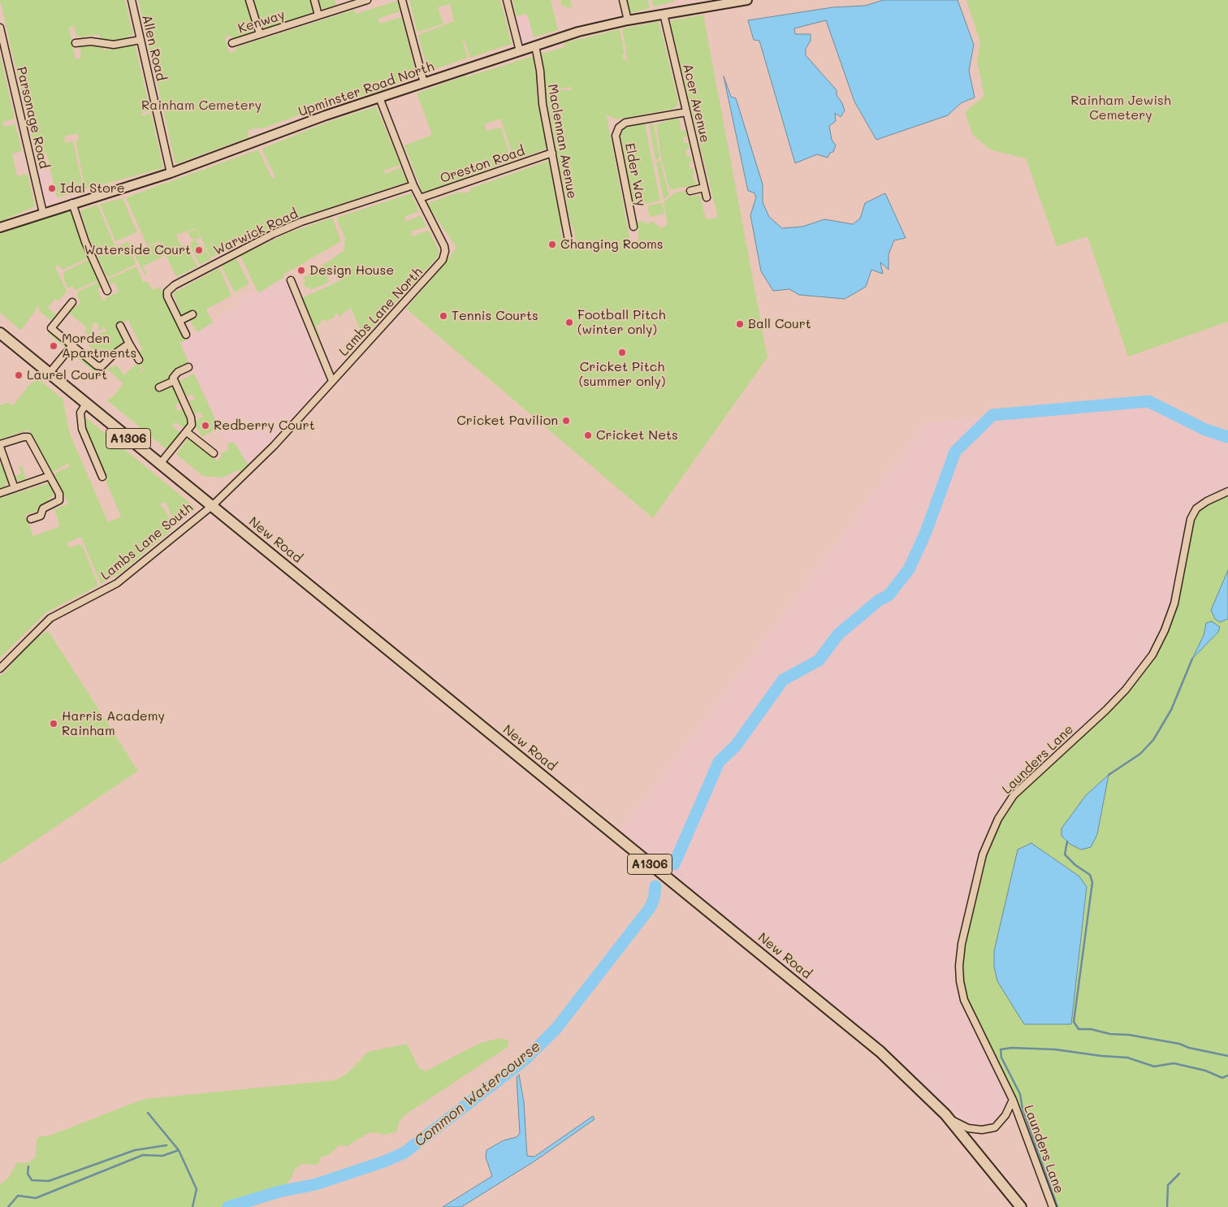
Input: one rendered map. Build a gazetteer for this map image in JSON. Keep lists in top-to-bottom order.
{
  "streets": {
    "main road": ["A1306", "New Road"],
    "street": [
      "Kenway",
      "Allen Road",
      "Upminster Road North",
      "Acer Avenue",
      "Parsonage Road",
      "Maclennan Avenue",
      "Oreston Road",
      "Elder Way",
      "Warwick Road",
      "Lambs Lane North",
      "Lambs Lane South",
      "Launders Lane"
    ]
  },
  "crossings": [
    ["Allen Road", "Upminster Road North"],
    ["Upminster Road North", "Acer Avenue"],
    ["Upminster Road North", "Parsonage Road"],
    ["Upminster Road North", "Maclennan Avenue"],
    ["Upminster Road North", "Lambs Lane North"],
    ["Acer Avenue", "Elder Way"],
    ["Maclennan Avenue", "Oreston Road"],
    ["Oreston Road", "Lambs Lane North"],
    ["Warwick Road", "Lambs Lane North"],
    ["Lambs Lane North", "New Road"],
    ["Lambs Lane North", "Lambs Lane South"],
    ["New Road", "Lambs Lane South"],
    ["New Road", "Launders Lane"]
  ],
  "water": ["Common Watercourse"],
  "parks": ["Rainham Jewish Cemetery", "Rainham Cemetery"],
  "places": [
    "Idal Store",
    "Changing Rooms",
    "Waterside Court",
    "Design House",
    "Tennis Courts",
    "Football Pitch (winter only)",
    "Ball Court",
    "Morden Apartments",
    "Cricket Pitch (summer only)",
    "Laurel Court",
    "Cricket Pavilion",
    "Redberry Court",
    "Cricket Nets",
    "Harris Academy Rainham"
  ]
}
